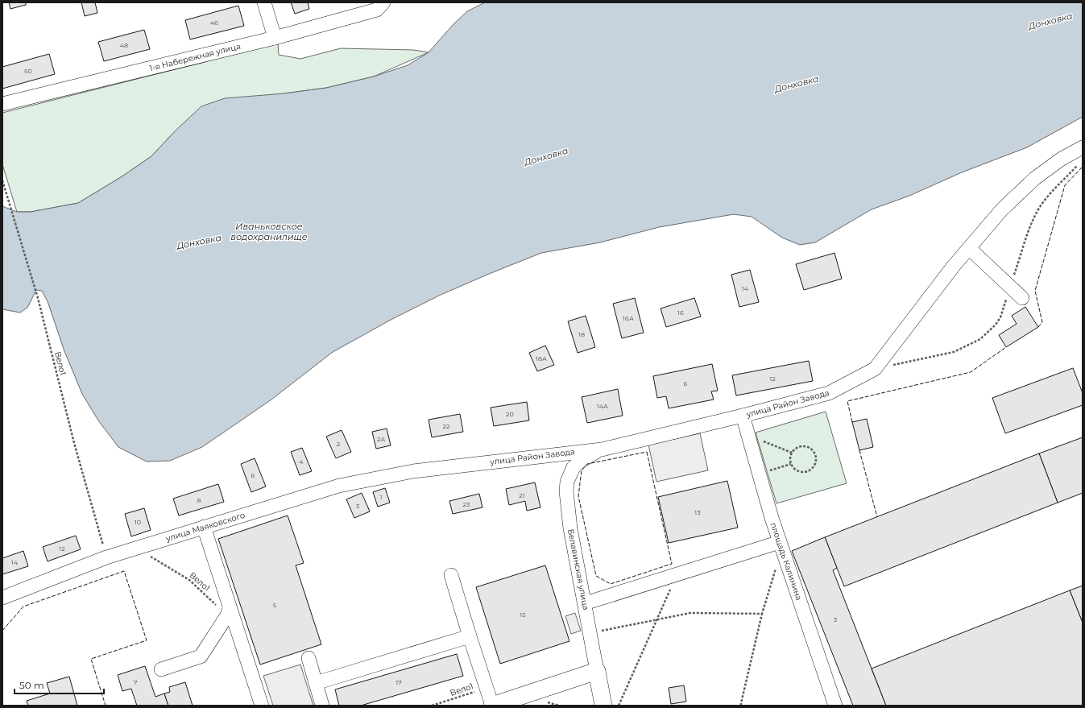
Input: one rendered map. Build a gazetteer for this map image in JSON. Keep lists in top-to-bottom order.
{
  "streets": {
    "main road": ["Белавинская улица"],
    "street": [
      "1-я Набережная улица",
      "улица Район Завода",
      "улица Маяковского",
      "площадь Калинина"
    ],
    "path": ["Вело1"]
  },
  "crossings": [
    ["улица Район Завода", "улица Маяковского"],
    ["улица Район Завода", "площадь Калинина"],
    ["улица Район Завода", "Белавинская улица"]
  ],
  "water": ["Донховка", "Иваньковское водохранилище"],
  "house_numbers": [
    "46",
    "48",
    "50",
    "14",
    "16",
    "16А",
    "18",
    "18А",
    "12",
    "6",
    "14А",
    "20",
    "22",
    "2А",
    "2",
    "4",
    "6",
    "21",
    "1",
    "8",
    "23",
    "3",
    "13",
    "10",
    "12",
    "14",
    "5",
    "15",
    "3",
    "7",
    "17"
  ],
  "scale_bar": "50 m"
}
